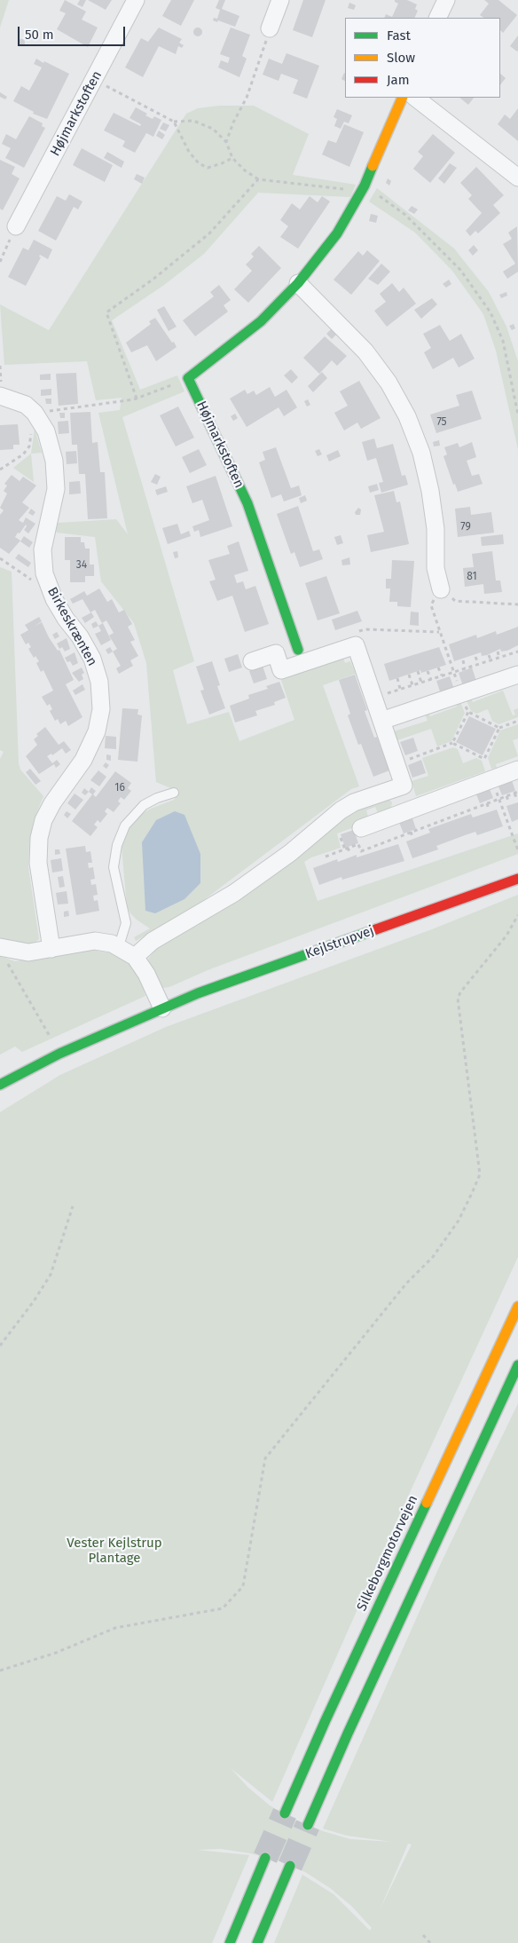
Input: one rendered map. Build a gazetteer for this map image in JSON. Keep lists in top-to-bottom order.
{
  "streets": {
    "main road": ["Højmarkstoften", "Kejlstrupvej", "Silkeborgmotorvejen"],
    "street": ["Birkeskrænten"]
  },
  "parks": ["Vester Kejlstrup Plantage"],
  "house_numbers": [
    "75",
    "79",
    "34",
    "81",
    "16"
  ],
  "legend": ["Fast", "Slow", "Jam"],
  "scale_bar": "50 m"
}
